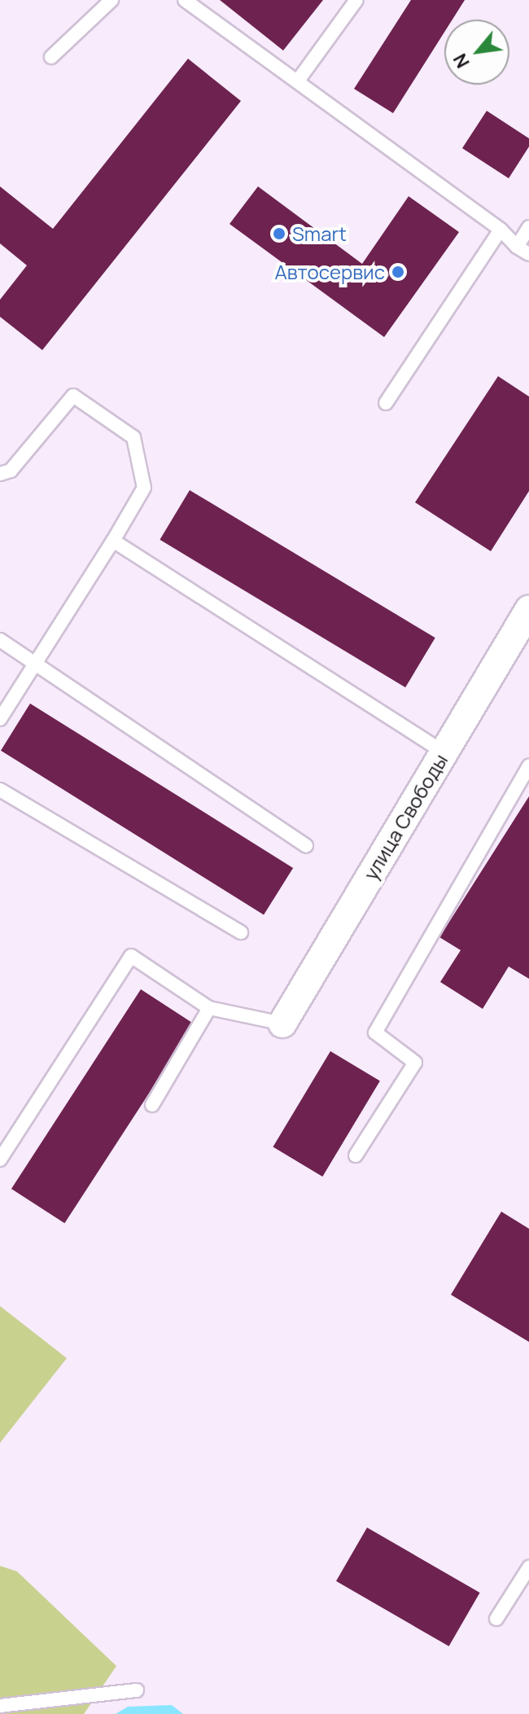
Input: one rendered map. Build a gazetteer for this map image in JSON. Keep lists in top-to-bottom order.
{
  "streets": {
    "street": ["улица Свободы"]
  },
  "places": ["Smart", "Автосервис"],
  "north": "bottom left"
}
